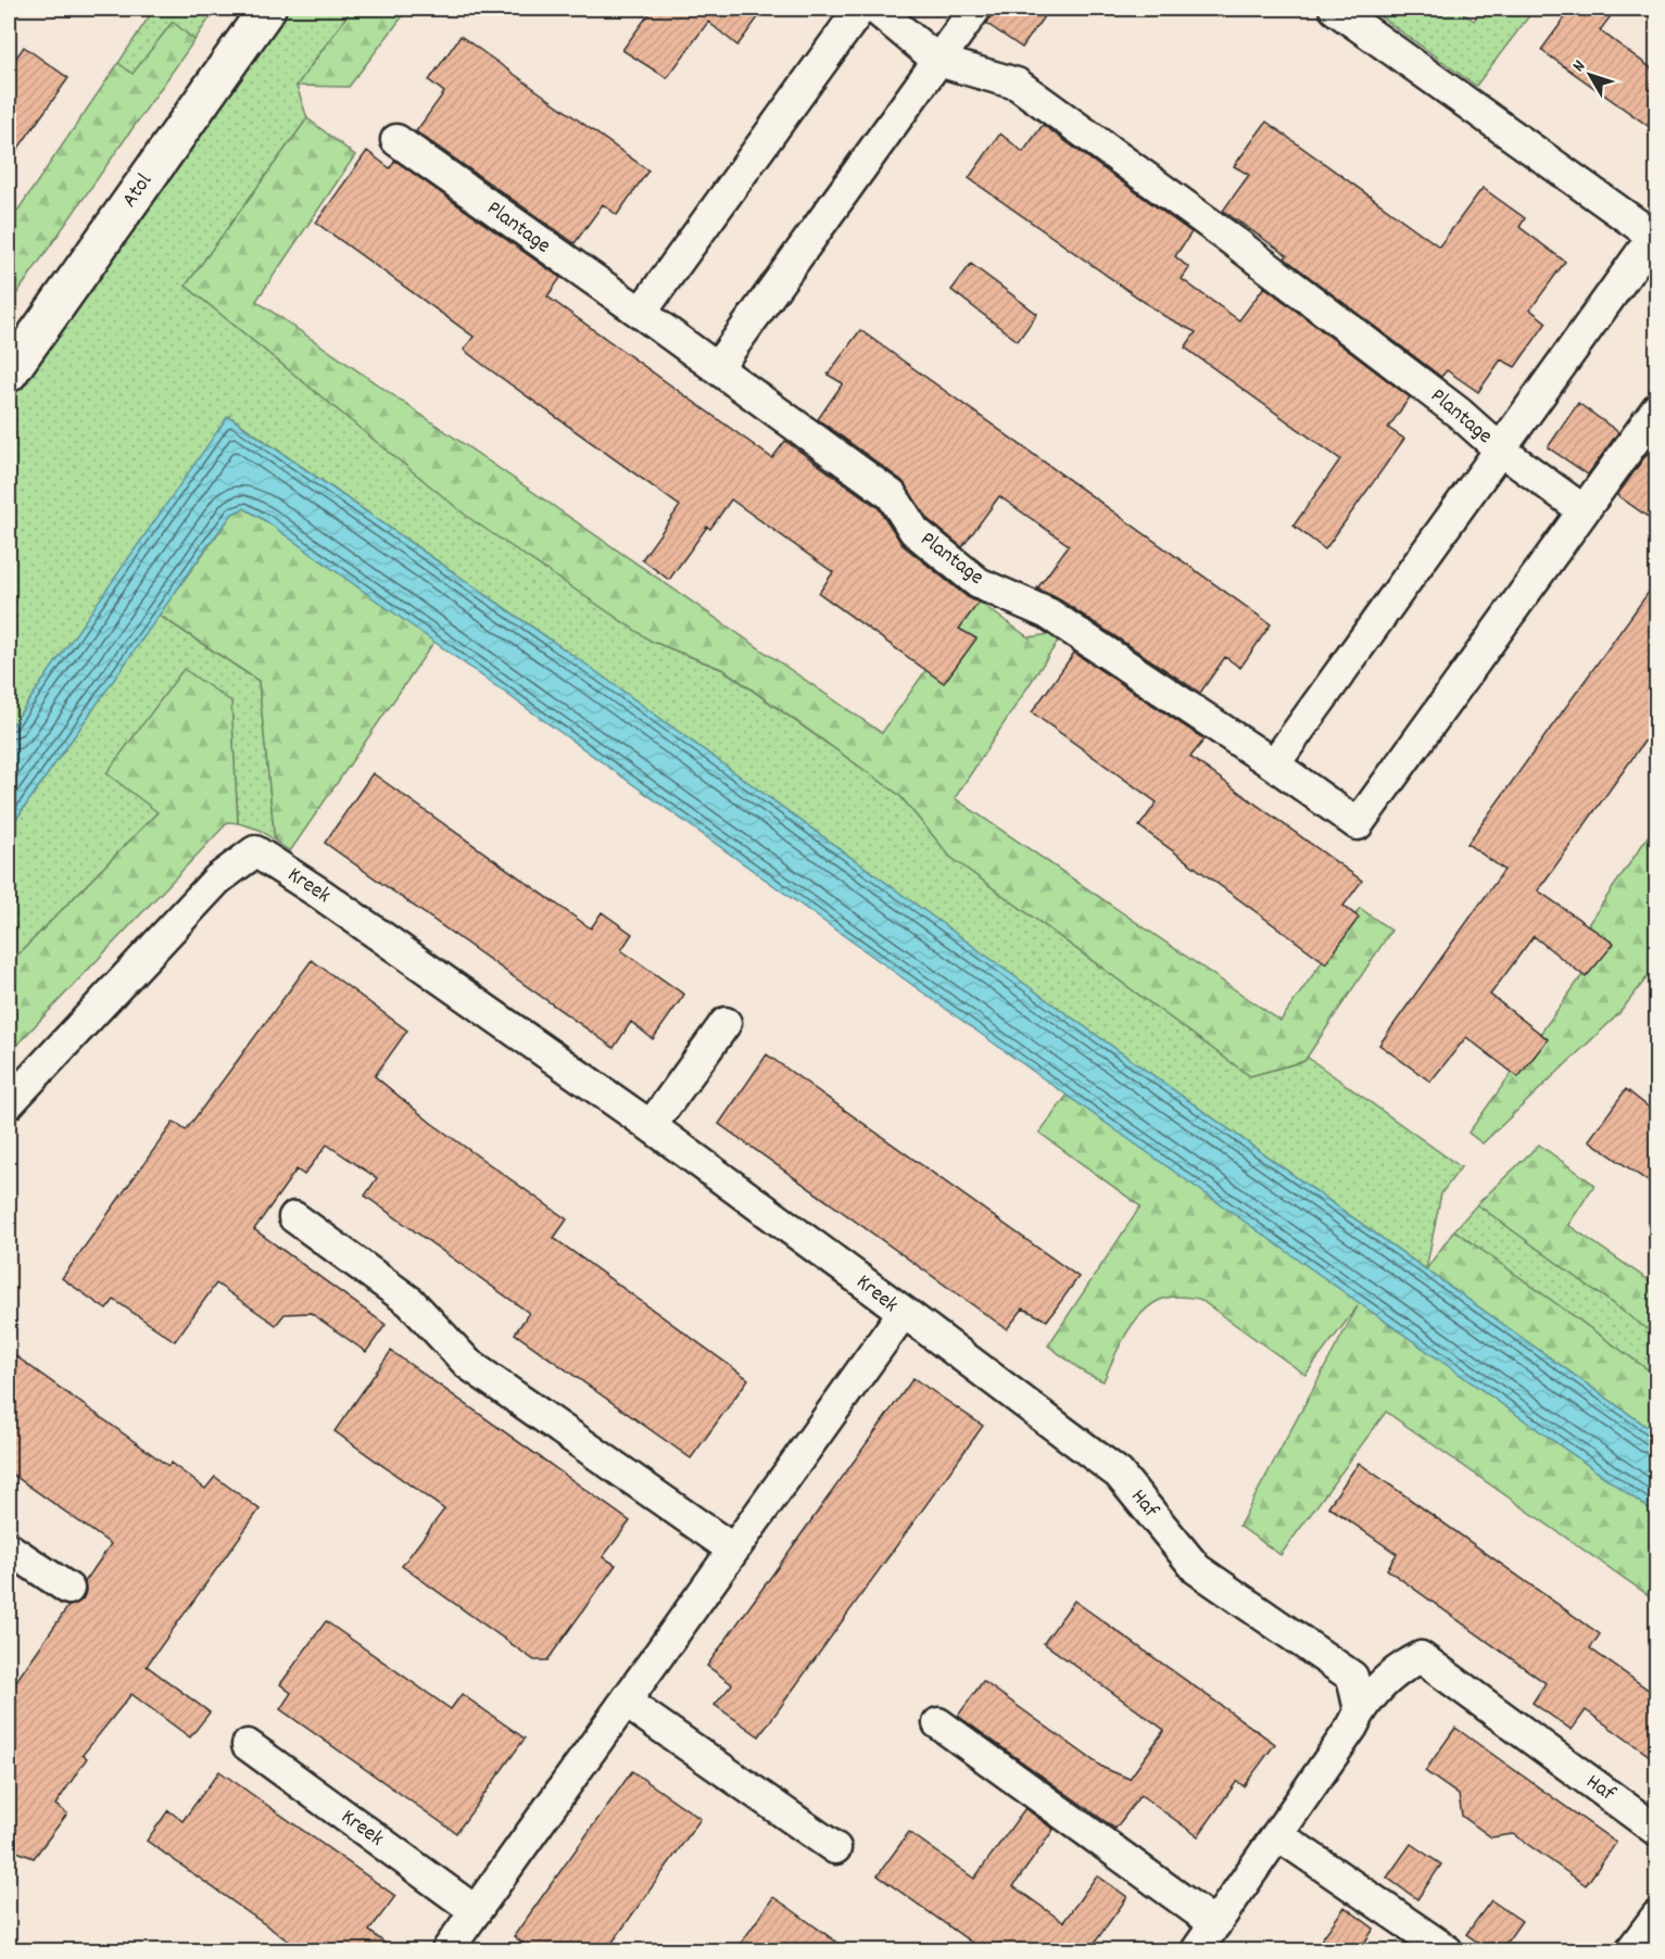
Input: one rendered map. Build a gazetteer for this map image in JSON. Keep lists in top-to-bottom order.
{
  "streets": {
    "street": [
      "Atol",
      "Plantage",
      "Kreek",
      "Haf"
    ]
  },
  "crossings": [
    ["Kreek", "Haf"]
  ],
  "north": "top left"
}
